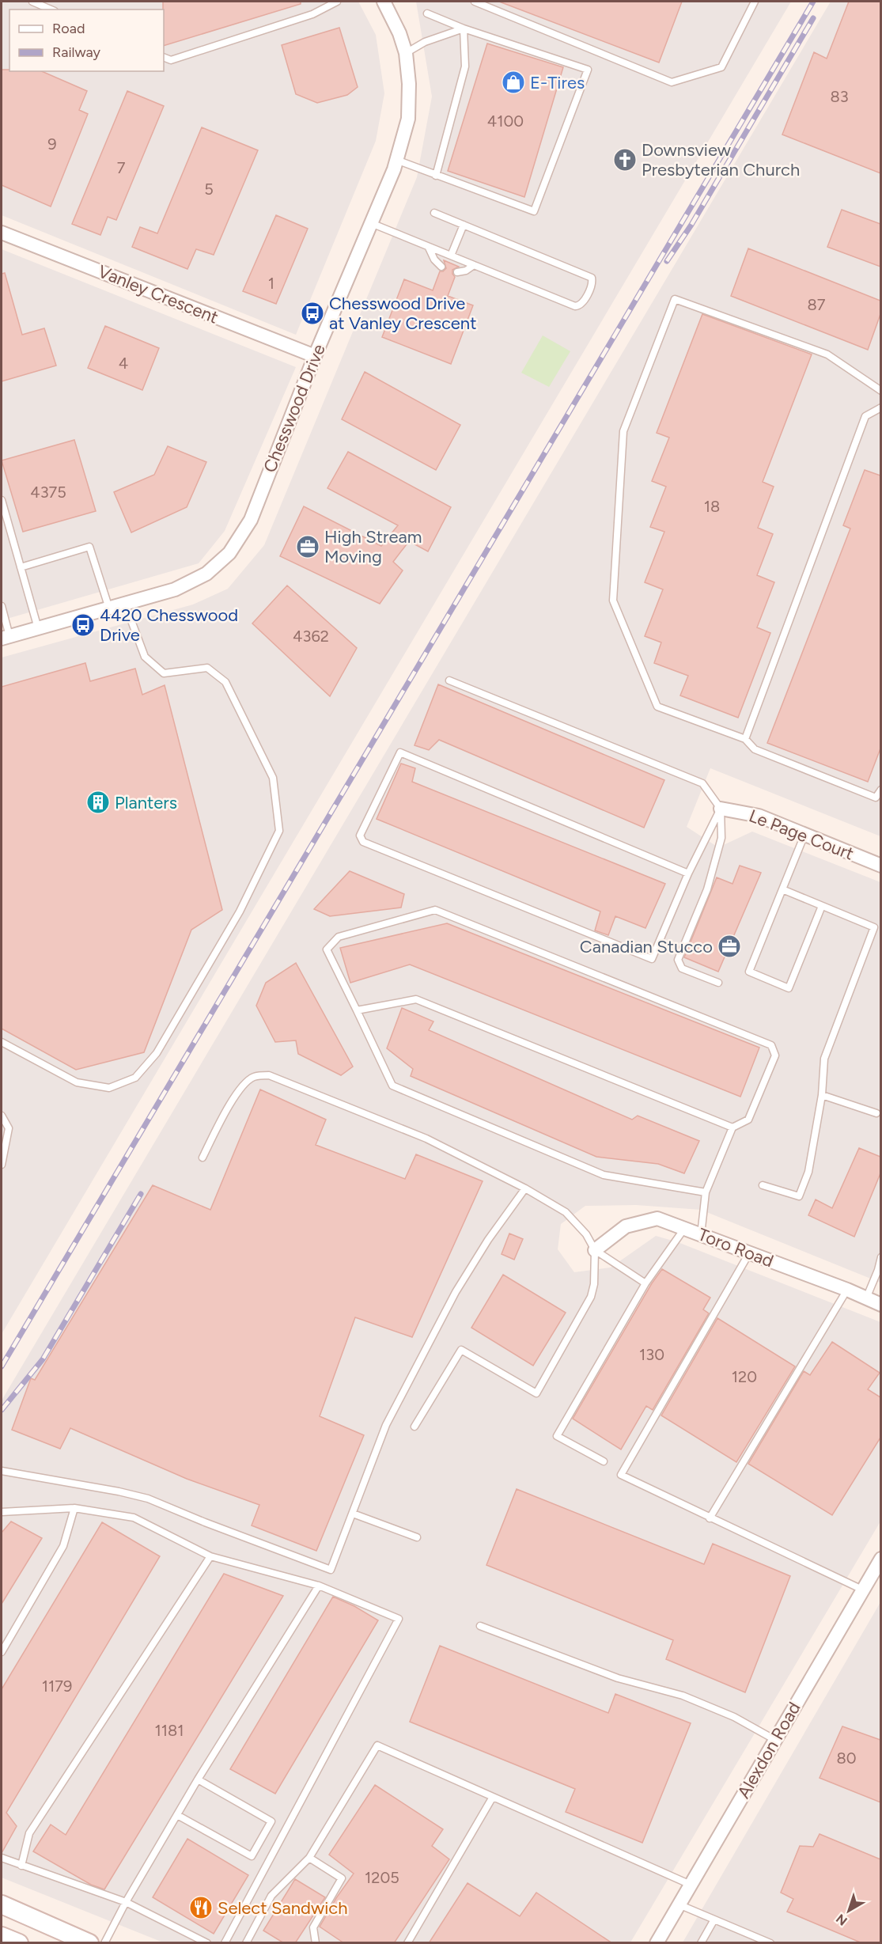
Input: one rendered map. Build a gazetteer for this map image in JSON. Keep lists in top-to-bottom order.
{
  "streets": {
    "street": [
      "Vanley Crescent",
      "Chesswood Drive",
      "Le Page Court",
      "Toro Road",
      "Alexdon Road"
    ]
  },
  "crossings": [
    ["Vanley Crescent", "Chesswood Drive"]
  ],
  "places": {
    "shop": ["E-Tires"],
    "church": ["Downsview Presbyterian Church"],
    "bus stop": ["Chesswood Drive at Vanley Crescent", "4420 Chesswood Drive"],
    "office": ["High Stream Moving", "Canadian Stucco"],
    "building": ["Planters"],
    "restaurant": ["Select Sandwich"]
  },
  "house_numbers": [
    "83",
    "4100",
    "9",
    "7",
    "5",
    "1",
    "87",
    "4",
    "4375",
    "18",
    "4362",
    "130",
    "120",
    "1179",
    "1181",
    "80",
    "1205"
  ],
  "legend": ["Road", "Railway"],
  "north": "bottom left"
}
